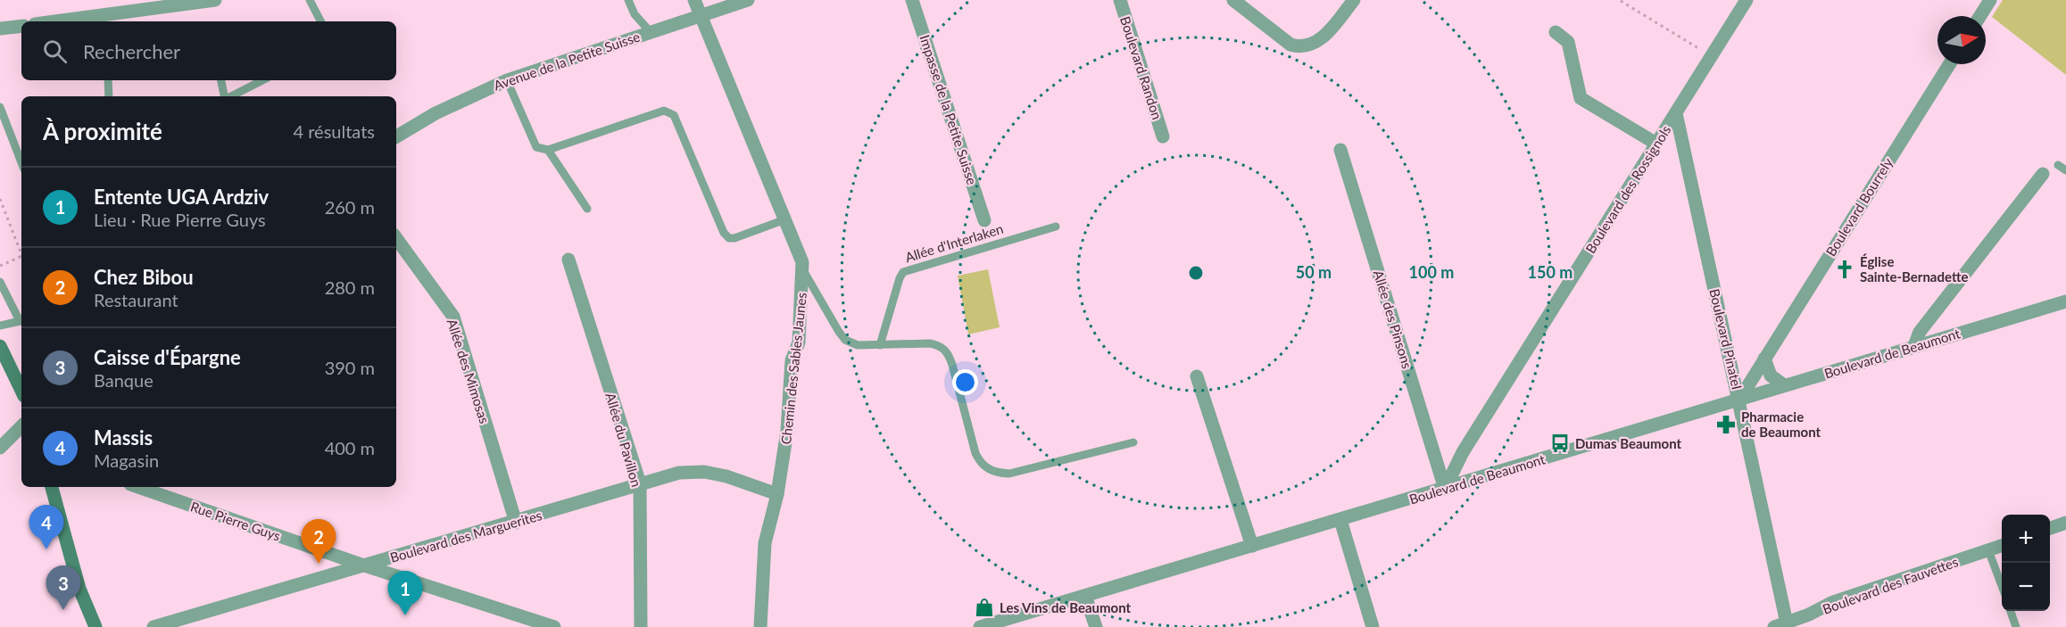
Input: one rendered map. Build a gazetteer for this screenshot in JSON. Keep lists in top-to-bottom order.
{
  "streets": {
    "street": [
      "Avenue de la Petite Suisse",
      "Boulevard Randon",
      "Impasse de la Petite Suisse",
      "Boulevard des Rossignols",
      "Boulevard Bourrely",
      "Allée des Pinsons",
      "Boulevard Pinatel",
      "Boulevard de Beaumont",
      "Chemin des Sables Jaunes",
      "Allée des Mimosas",
      "Allée du Pavillon",
      "Rue Pierre Guys",
      "Boulevard des Marguerites",
      "Boulevard des Fauvettes"
    ],
    "lane": ["Allée d'Interlaken"]
  },
  "crossings": [
    ["Avenue de la Petite Suisse", "Chemin des Sables Jaunes"],
    ["Boulevard des Rossignols", "Allée des Pinsons"],
    ["Boulevard des Rossignols", "Boulevard Pinatel"],
    ["Boulevard des Rossignols", "Boulevard de Beaumont"],
    ["Boulevard Bourrely", "Boulevard Pinatel"],
    ["Boulevard Bourrely", "Boulevard de Beaumont"],
    ["Allée des Pinsons", "Boulevard de Beaumont"],
    ["Boulevard Pinatel", "Boulevard de Beaumont"],
    ["Boulevard Pinatel", "Boulevard des Fauvettes"],
    ["Chemin des Sables Jaunes", "Boulevard des Marguerites"],
    ["Allée des Mimosas", "Boulevard des Marguerites"],
    ["Allée du Pavillon", "Boulevard des Marguerites"],
    ["Rue Pierre Guys", "Boulevard des Marguerites"]
  ],
  "places": {
    "church": ["Église Sainte-Bernadette"],
    "pharmacy": ["Pharmacie de Beaumont"],
    "bus stop": ["Dumas Beaumont"],
    "shop": ["Les Vins de Beaumont"]
  },
  "north": "right",
  "page": {
    "search": "Rechercher",
    "heading": ["À proximité", "4 résultats"],
    "list": [
      {
        "mark": "1",
        "name": "Entente UGA Ardziv",
        "note": "Lieu · Rue Pierre Guys",
        "value": "260 m"
      },
      {
        "mark": "2",
        "name": "Chez Bibou",
        "note": "Restaurant",
        "value": "280 m"
      },
      {
        "mark": "3",
        "name": "Caisse d'Épargne",
        "note": "Banque",
        "value": "390 m"
      },
      {
        "mark": "4",
        "name": "Massis",
        "note": "Magasin",
        "value": "400 m"
      }
    ],
    "pins": [
      "4",
      "2",
      "3",
      "1"
    ],
    "map_buttons": ["+", "−"]
  },
  "rings": ["50 m", "100 m", "150 m"]
}
